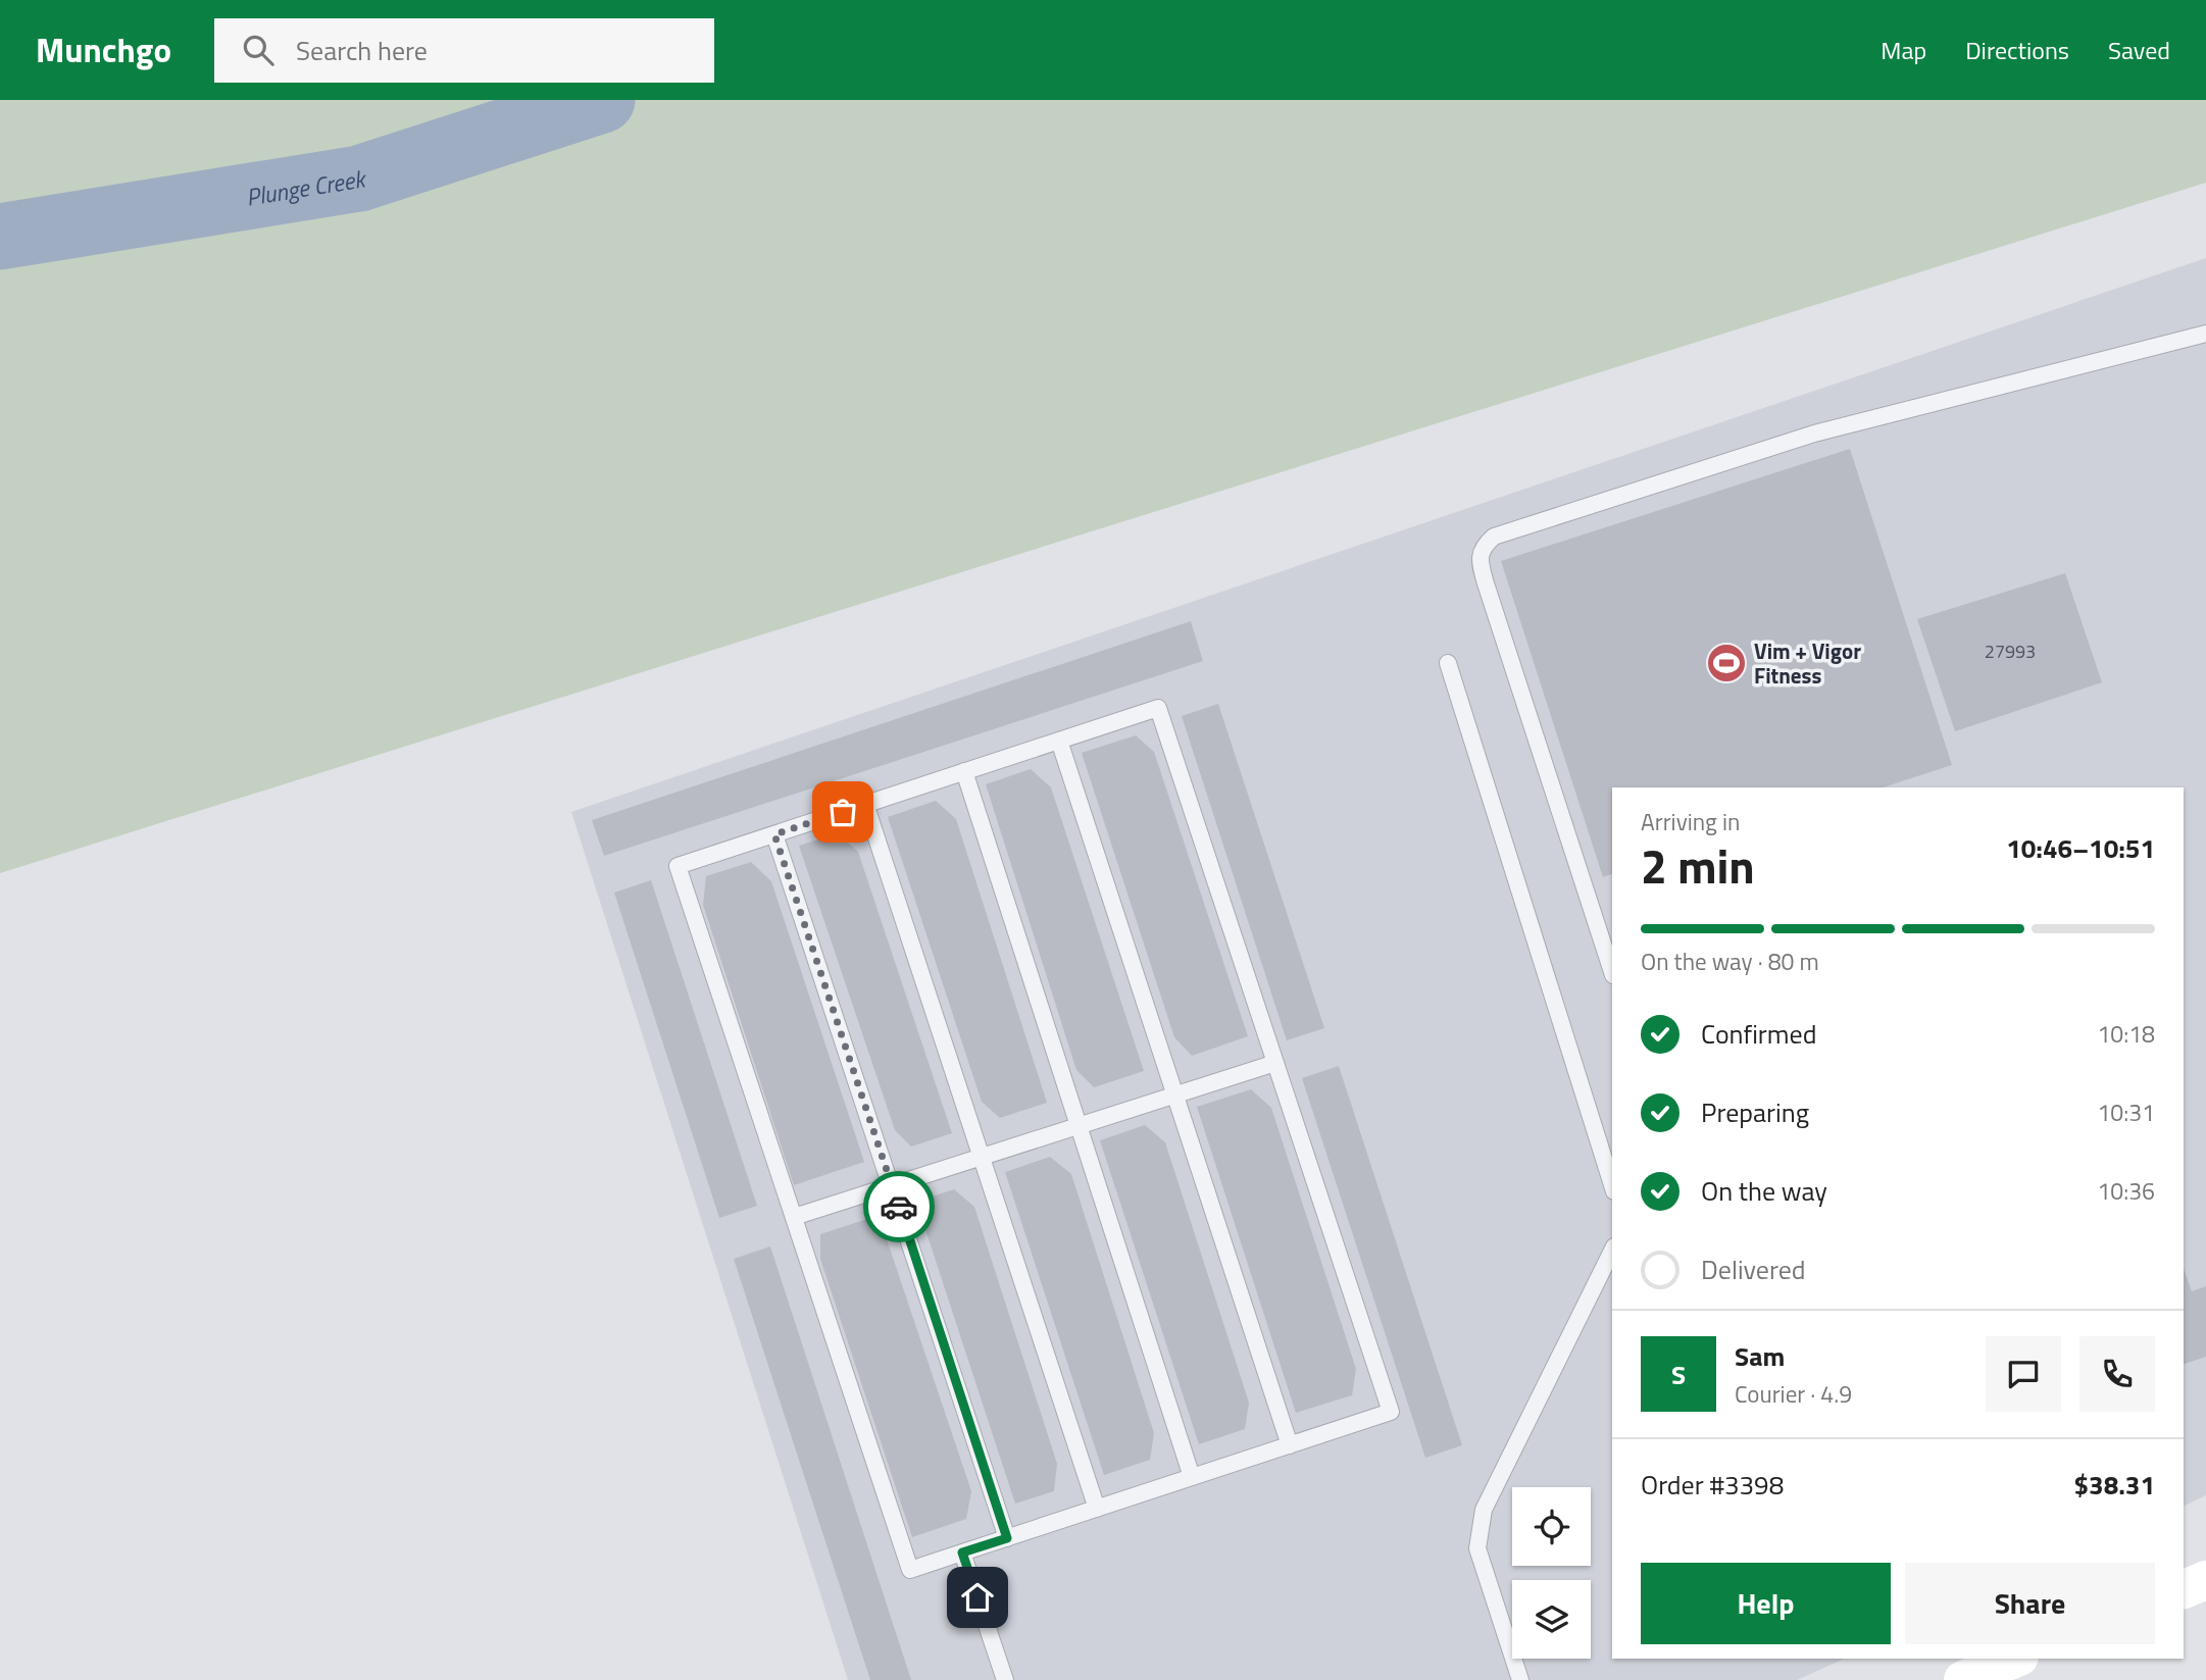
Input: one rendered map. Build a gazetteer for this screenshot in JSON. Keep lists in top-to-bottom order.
{
  "water": ["Plunge Creek"],
  "places": {
    "sports": ["Vim + Vigor Fitness"]
  },
  "house_numbers": ["27993"],
  "page": {
    "header": "Munchgo",
    "search": "Search here",
    "nav": ["Map", "Directions", "Saved"],
    "heading": ["2 min", "Arriving in", "10:46–10:51"],
    "panel": [
      "Sam",
      "Courier · 4.9",
      "Order #3398",
      "$38.31"
    ],
    "bar": "On the way · 80 m",
    "list": [
      ["Confirmed", "10:18"],
      ["Preparing", "10:31"],
      ["On the way", "10:36"],
      "Delivered"
    ],
    "round": "S",
    "buttons": ["Help", "Share"]
  }
}
